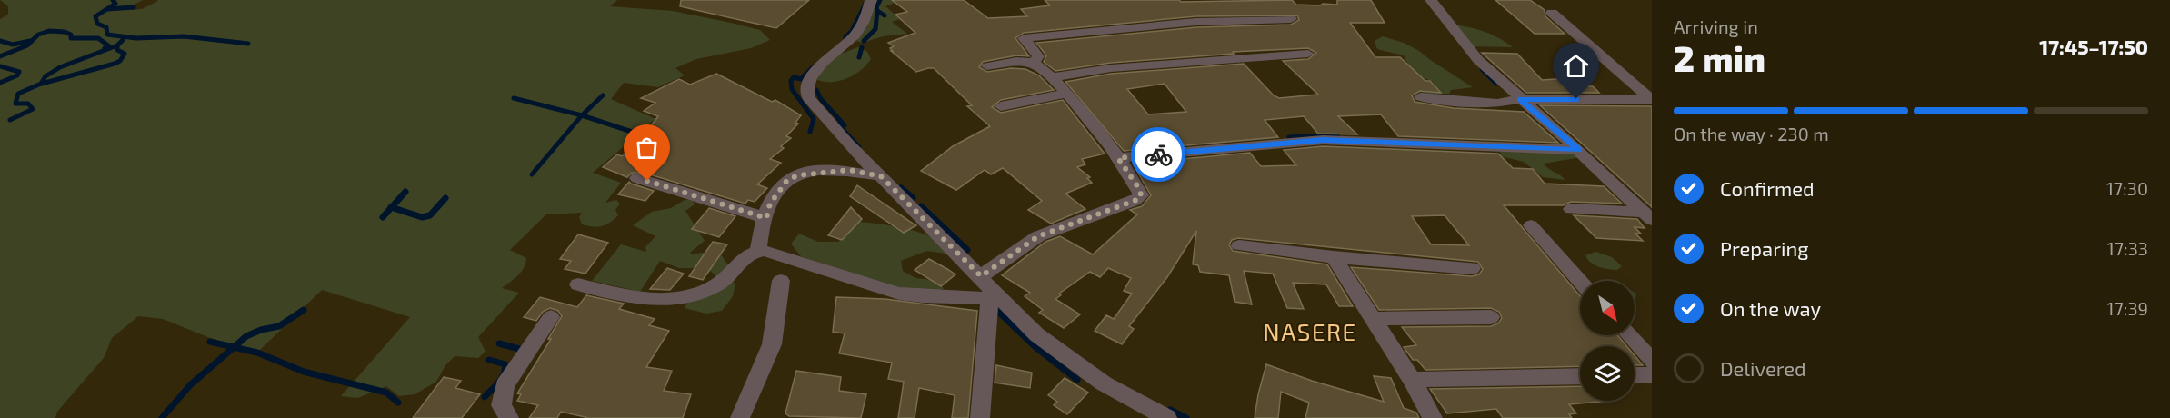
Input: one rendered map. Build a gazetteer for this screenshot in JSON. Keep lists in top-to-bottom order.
{
  "districts": ["NASERE"],
  "north": "bottom right",
  "page": {
    "heading": ["2 min", "Arriving in", "17:45–17:50"],
    "bar": "On the way · 230 m",
    "list": [
      ["Confirmed", "17:30"],
      ["Preparing", "17:33"],
      ["On the way", "17:39"],
      "Delivered"
    ]
  }
}
